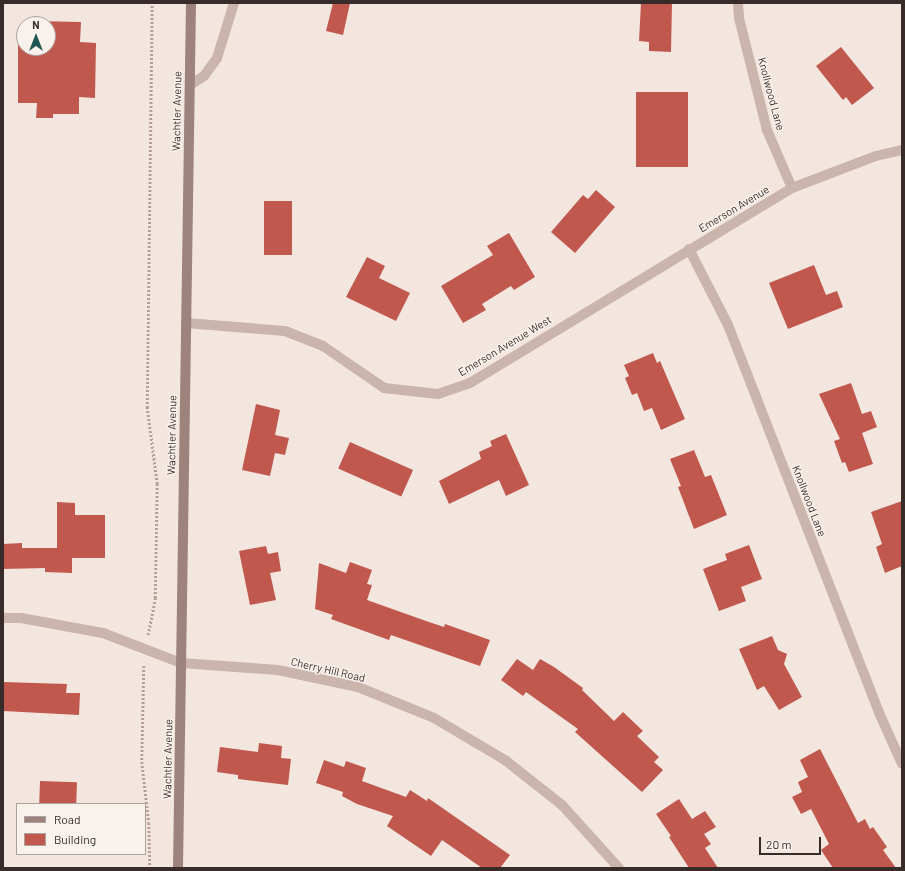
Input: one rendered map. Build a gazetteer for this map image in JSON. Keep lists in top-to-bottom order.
{
  "streets": {
    "street": [
      "Knollwood Lane",
      "Wachtler Avenue",
      "Emerson Avenue",
      "Emerson Avenue West",
      "Cherry Hill Road"
    ]
  },
  "crossings": [
    ["Knollwood Lane", "Emerson Avenue"],
    ["Knollwood Lane", "Emerson Avenue West"],
    ["Wachtler Avenue", "Emerson Avenue West"],
    ["Wachtler Avenue", "Cherry Hill Road"],
    ["Emerson Avenue", "Emerson Avenue West"]
  ],
  "legend": ["Road", "Building"],
  "scale_bar": "20 m",
  "north": "top"
}
